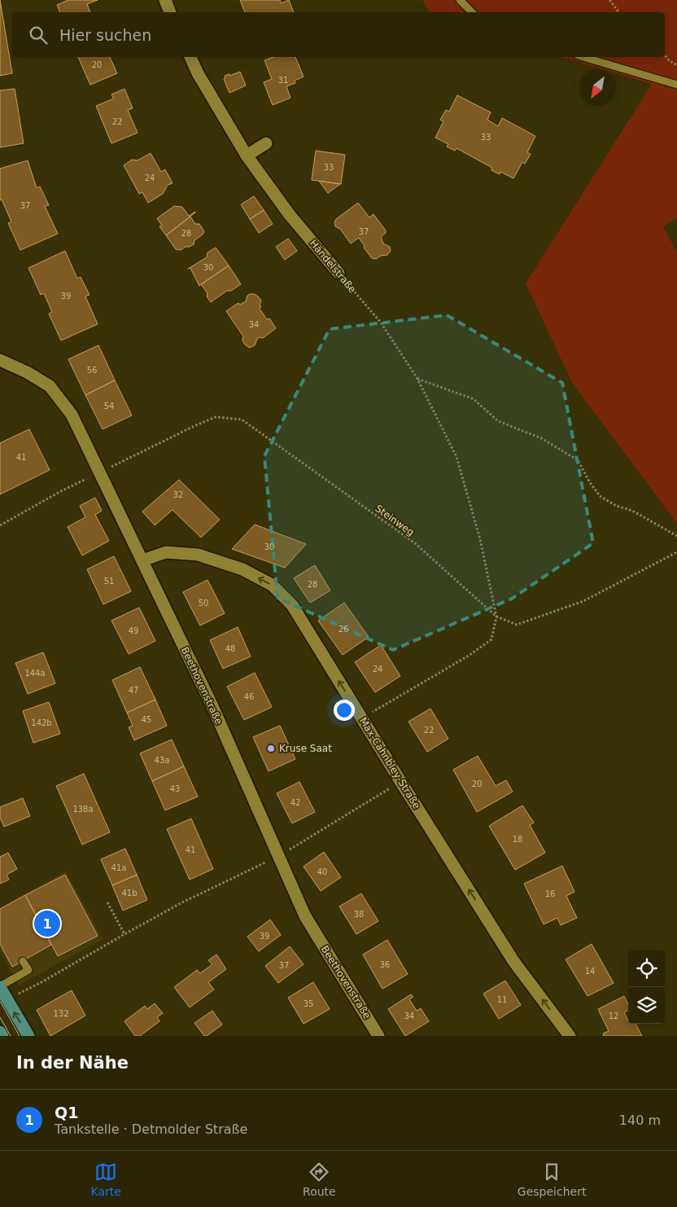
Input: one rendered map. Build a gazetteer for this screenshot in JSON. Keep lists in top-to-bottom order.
{
  "streets": {
    "street": ["Händelstraße", "Beethovenstraße", "Max-Cahnbley-Straße"],
    "path": ["Steinweg"]
  },
  "crossings": [
    ["Händelstraße", "Steinweg"],
    ["Steinweg", "Beethovenstraße"],
    ["Beethovenstraße", "Max-Cahnbley-Straße"]
  ],
  "one_way": ["Max-Cahnbley-Straße"],
  "places": ["Kruse Saat"],
  "house_numbers": [
    "20",
    "31",
    "22",
    "33",
    "33",
    "24",
    "37",
    "37",
    "28",
    "30",
    "39",
    "34",
    "56",
    "54",
    "41",
    "32",
    "30",
    "51",
    "28",
    "50",
    "26",
    "49",
    "48",
    "24",
    "144a",
    "47",
    "46",
    "45",
    "142b",
    "22",
    "43a",
    "20",
    "43",
    "42",
    "138a",
    "18",
    "41",
    "41a",
    "40",
    "41b",
    "16",
    "38",
    "39",
    "36",
    "37",
    "14",
    "11",
    "35",
    "132",
    "34",
    "12"
  ],
  "north": "bottom left",
  "page": {
    "search": "Hier suchen",
    "pins": "1",
    "heading": "In der Nähe",
    "list": [
      {
        "mark": "1",
        "name": "Q1",
        "note": "Tankstelle · Detmolder Straße",
        "value": "140 m"
      }
    ],
    "nav": ["Karte", "Route", "Gespeichert"]
  }
}
